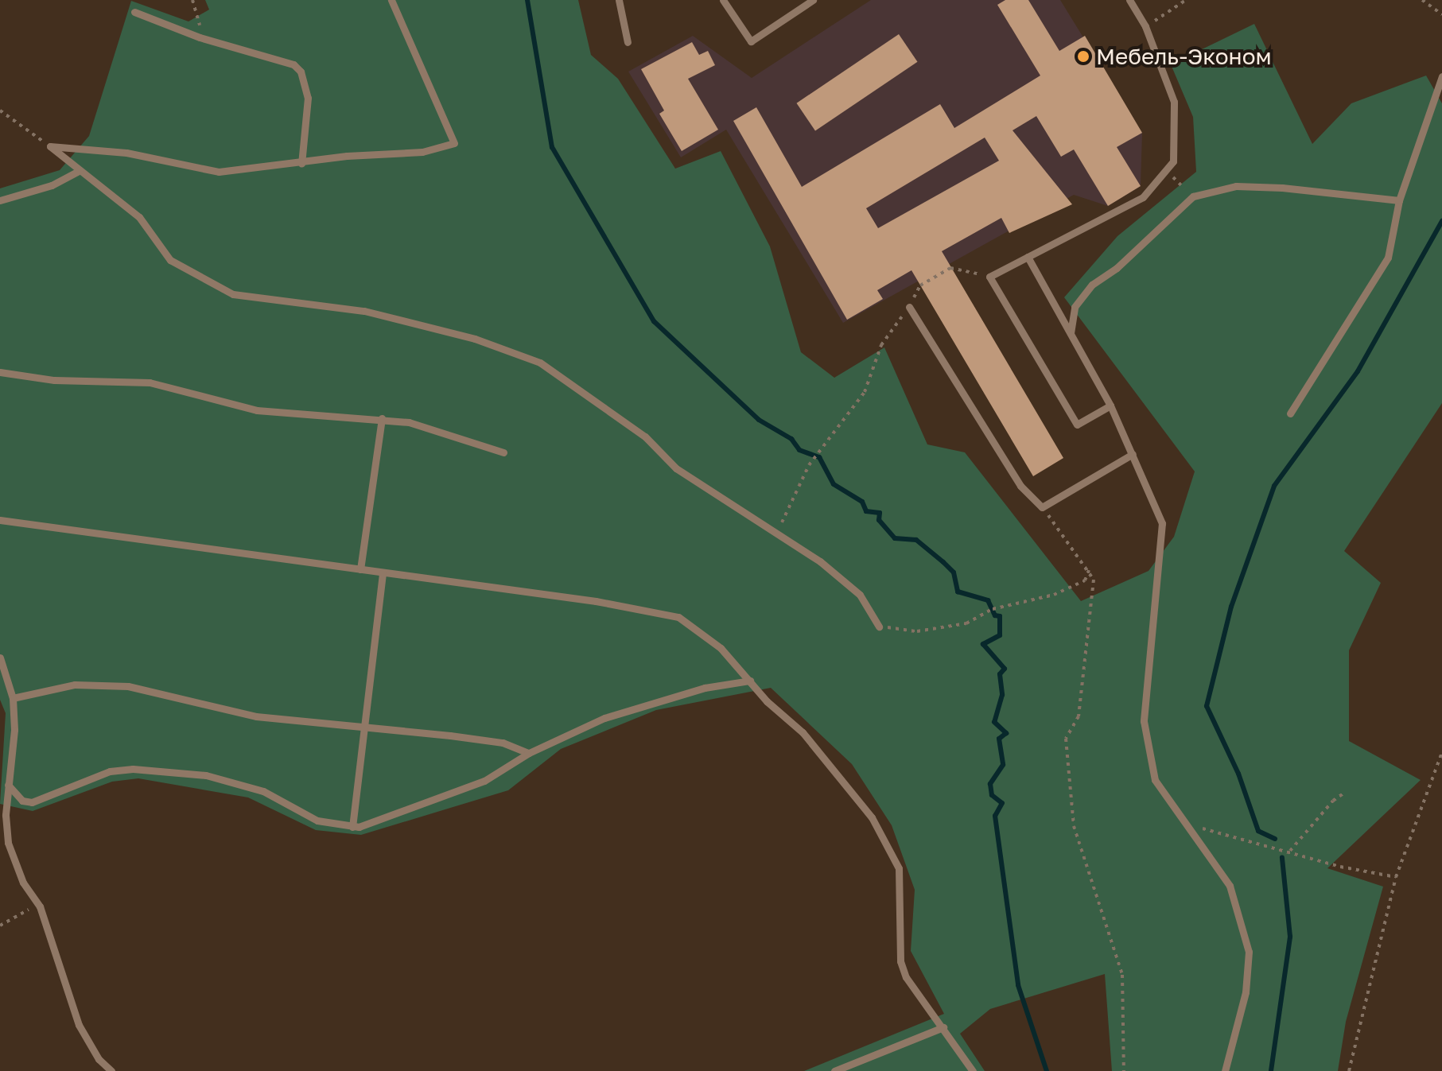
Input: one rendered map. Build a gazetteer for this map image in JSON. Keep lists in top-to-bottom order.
{
  "places": ["Мебель-Эконом"]
}
